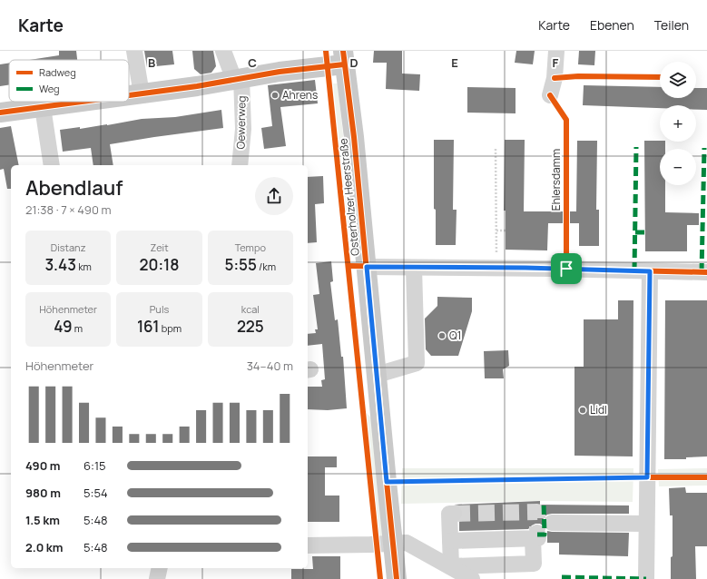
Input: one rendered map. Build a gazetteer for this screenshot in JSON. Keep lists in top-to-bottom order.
{
  "streets": {
    "main road": ["Osterholzer Heerstraße"],
    "street": ["Oewerweg"],
    "cycle path": ["Ehlersdamm"]
  },
  "places": ["Ahrens", "Q1", "Lidl"],
  "legend": ["Radweg", "Weg"],
  "page": {
    "header": "Karte",
    "nav": ["Karte", "Ebenen", "Teilen"],
    "map_buttons": ["+", "−"],
    "heading": ["Abendlauf", "21:38 · 7 × 490 m"],
    "stats": [
      ["Distanz", "3.43 km"],
      ["Zeit", "20:18"],
      ["Tempo", "5:55 /km"],
      ["Höhenmeter", "49 m"],
      ["Puls", "161 bpm"],
      ["kcal", "225"]
    ],
    "chart": ["Höhenmeter", "34–40 m"],
    "list": [
      {
        "name": "490 m",
        "note": "6:15"
      },
      {
        "name": "980 m",
        "note": "5:54"
      },
      {
        "name": "1.5 km",
        "note": "5:48"
      },
      {
        "name": "2.0 km",
        "note": "5:48"
      }
    ]
  },
  "grid": {
    "columns": [
      "B",
      "C",
      "D",
      "E",
      "F"
    ]
  }
}
